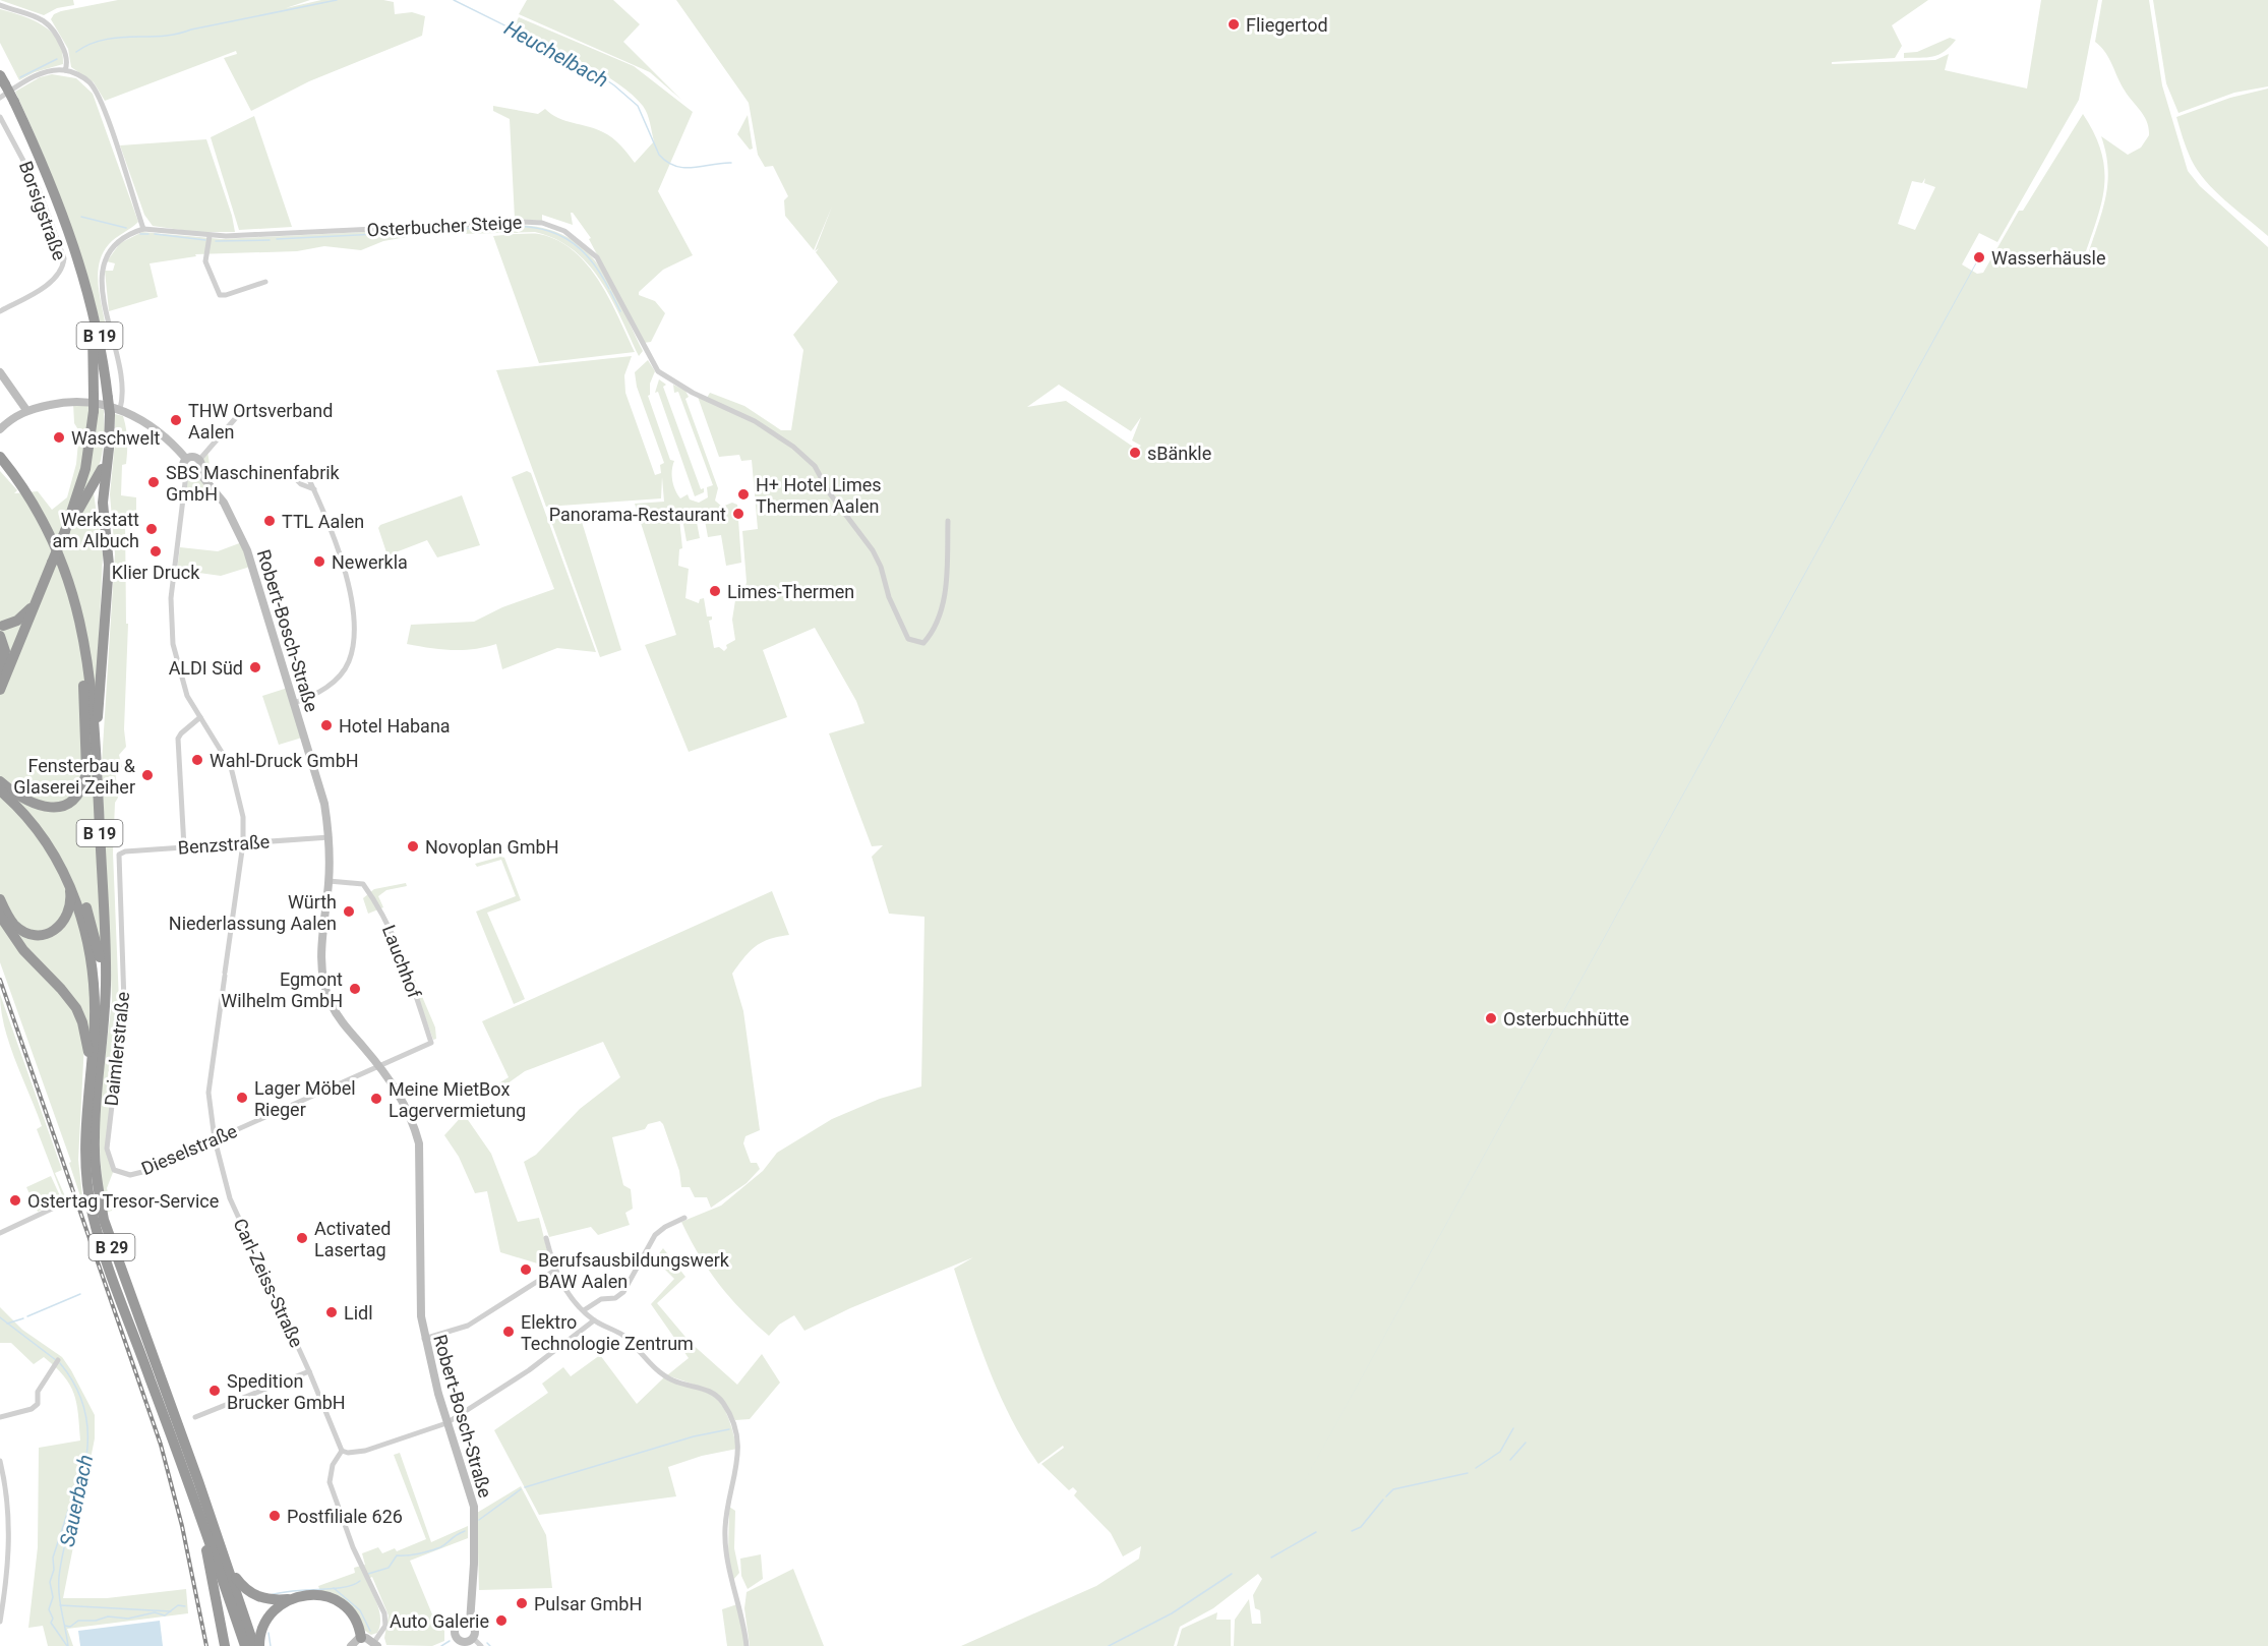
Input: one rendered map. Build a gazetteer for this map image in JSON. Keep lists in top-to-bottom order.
{
  "streets": {
    "highway": ["B 19", "B 29"],
    "street": [
      "Borsigstraße",
      "Osterbucher Steige",
      "Robert-Bosch-Straße",
      "Benzstraße",
      "Lauchhof",
      "Daimlerstraße",
      "Dieselstraße",
      "Carl-Zeiss-Straße"
    ]
  },
  "crossings": [
    ["B 19", "B 29"],
    ["Robert-Bosch-Straße", "Benzstraße"],
    ["Robert-Bosch-Straße", "Lauchhof"],
    ["Robert-Bosch-Straße", "Dieselstraße"],
    ["Robert-Bosch-Straße", "Carl-Zeiss-Straße"],
    ["Benzstraße", "Daimlerstraße"],
    ["Benzstraße", "Carl-Zeiss-Straße"],
    ["Lauchhof", "Dieselstraße"],
    ["Daimlerstraße", "Dieselstraße"],
    ["Dieselstraße", "Carl-Zeiss-Straße"]
  ],
  "water": ["Heuchelbach", "Sauerbach"],
  "places": [
    "Fliegertod",
    "Wasserhäusle",
    "THW Ortsverband Aalen",
    "Waschwelt",
    "sBänkle",
    "SBS Maschinenfabrik GmbH",
    "H+ Hotel Limes Thermen Aalen",
    "Panorama-Restaurant",
    "TTL Aalen",
    "Werkstatt am Albuch",
    "Klier Druck",
    "Newerkla",
    "Limes-Thermen",
    "ALDI Süd",
    "Hotel Habana",
    "Wahl-Druck GmbH",
    "Fensterbau & Glaserei Zeiher",
    "Novoplan GmbH",
    "Würth Niederlassung Aalen",
    "Egmont Wilhelm GmbH",
    "Osterbuchhütte",
    "Lager Möbel Rieger",
    "Meine MietBox Lagervermietung",
    "Ostertag Tresor-Service",
    "Activated Lasertag",
    "Berufsausbildungswerk BAW Aalen",
    "Lidl",
    "Elektro Technologie Zentrum",
    "Spedition Brucker GmbH",
    "Postfiliale 626",
    "Pulsar GmbH",
    "Auto Galerie"
  ]
}
